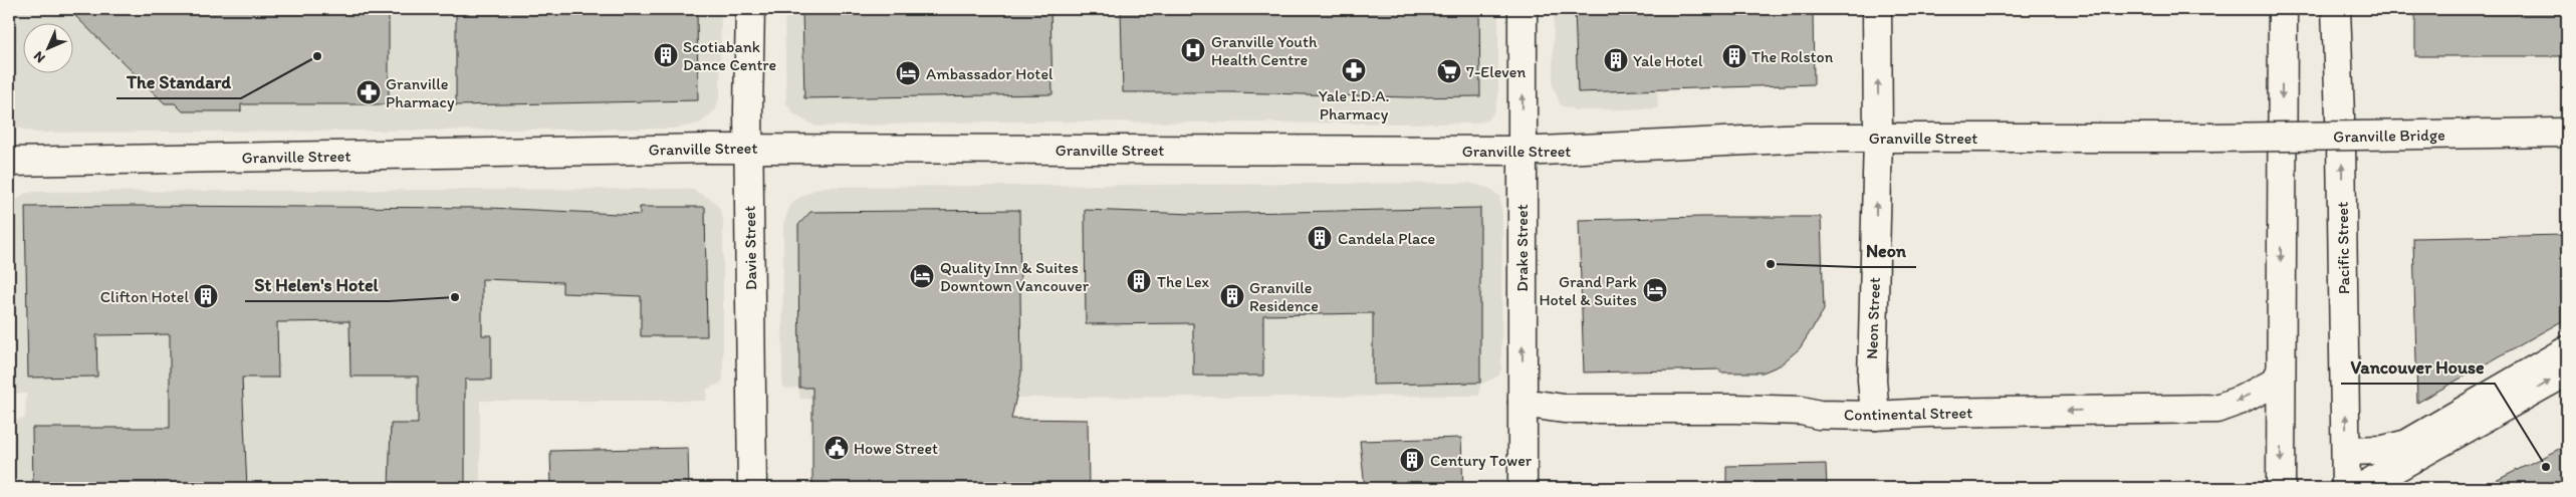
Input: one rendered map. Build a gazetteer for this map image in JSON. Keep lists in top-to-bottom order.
{
  "streets": {
    "main road": [
      "Granville Bridge",
      "Granville Street",
      "Davie Street",
      "Drake Street",
      "Pacific Street",
      "Neon Street",
      "Continental Street"
    ]
  },
  "crossings": [
    ["Granville Bridge", "Granville Street"],
    ["Granville Street", "Davie Street"],
    ["Granville Street", "Drake Street"],
    ["Granville Street", "Neon Street"],
    ["Drake Street", "Continental Street"],
    ["Neon Street", "Continental Street"]
  ],
  "one_way": ["Drake Street", "Neon Street"],
  "places": {
    "hospital": ["Granville Youth Health Centre"],
    "building": [
      "Scotiabank Dance Centre",
      "The Rolston",
      "Yale Hotel",
      "Candela Place",
      "The Lex",
      "Clifton Hotel",
      "Granville Residence",
      "Century Tower"
    ],
    "other": [
      "The Standard",
      "Neon",
      "St Helen's Hotel",
      "Vancouver House"
    ],
    "pharmacy": ["Yale I.D.A. Pharmacy", "Granville Pharmacy"],
    "supermarket": ["7-Eleven"],
    "hotel": ["Ambassador Hotel", "Quality Inn & Suites Downtown Vancouver", "Grand Park Hotel & Suites"],
    "public building": ["Howe Street"]
  },
  "north": "bottom left"
}
